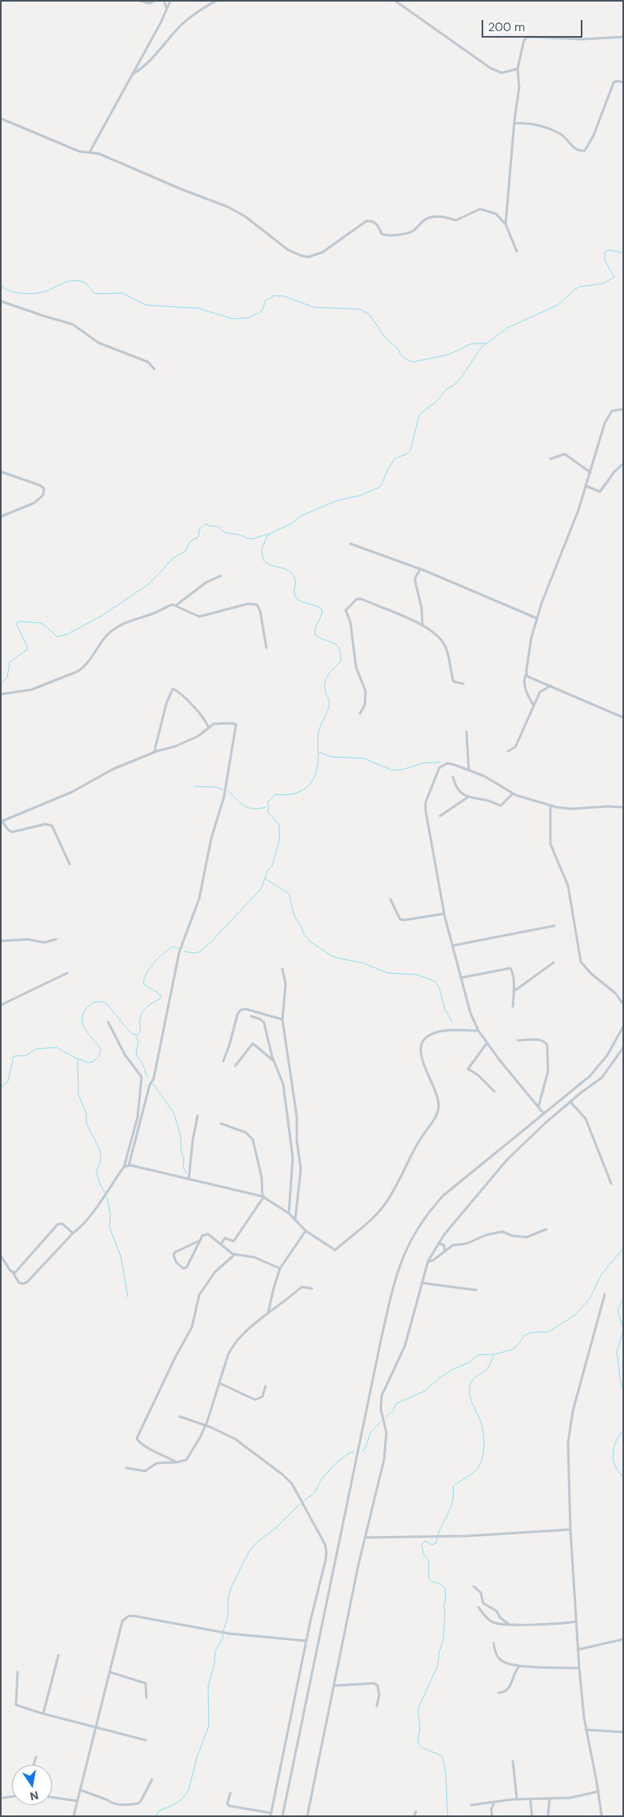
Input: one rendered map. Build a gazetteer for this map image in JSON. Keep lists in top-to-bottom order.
{
  "scale_bar": "200 m",
  "north": "bottom"
}
